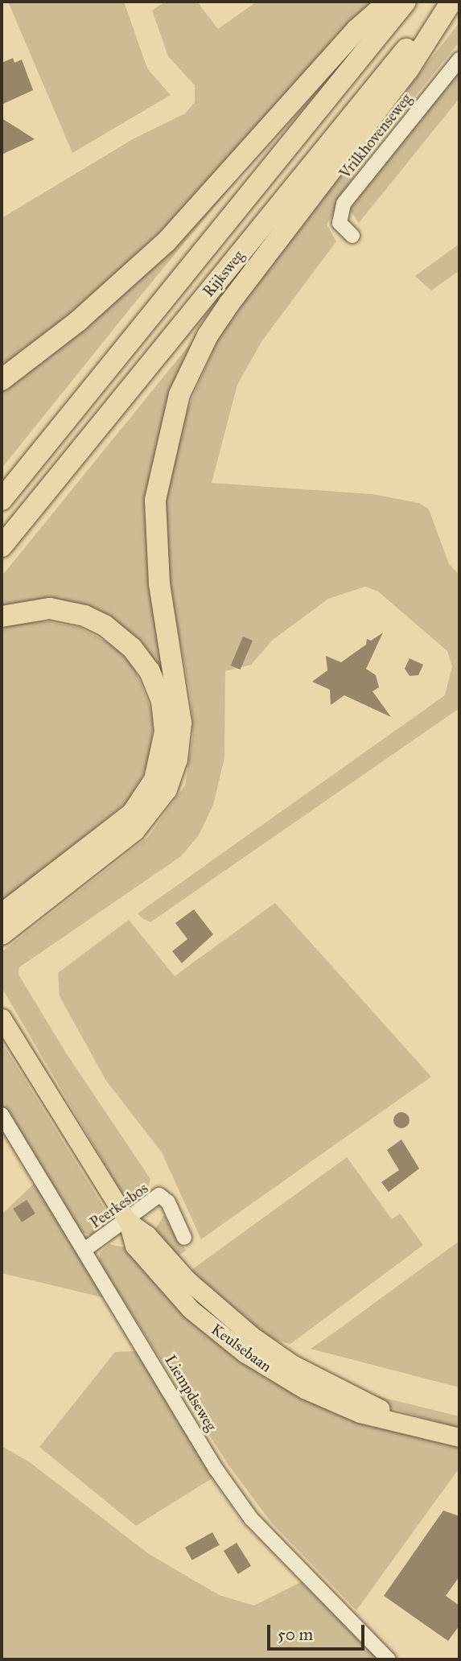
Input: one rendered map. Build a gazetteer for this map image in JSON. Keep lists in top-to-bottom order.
{
  "streets": {
    "highway": ["Rijksweg"],
    "main road": ["Keulsebaan"],
    "street": ["Vrilkhovenseweg", "Peerkesbos", "Liempdseweg"]
  },
  "crossings": [
    ["Peerkesbos", "Keulsebaan"],
    ["Peerkesbos", "Liempdseweg"]
  ],
  "scale_bar": "50 m"
}
